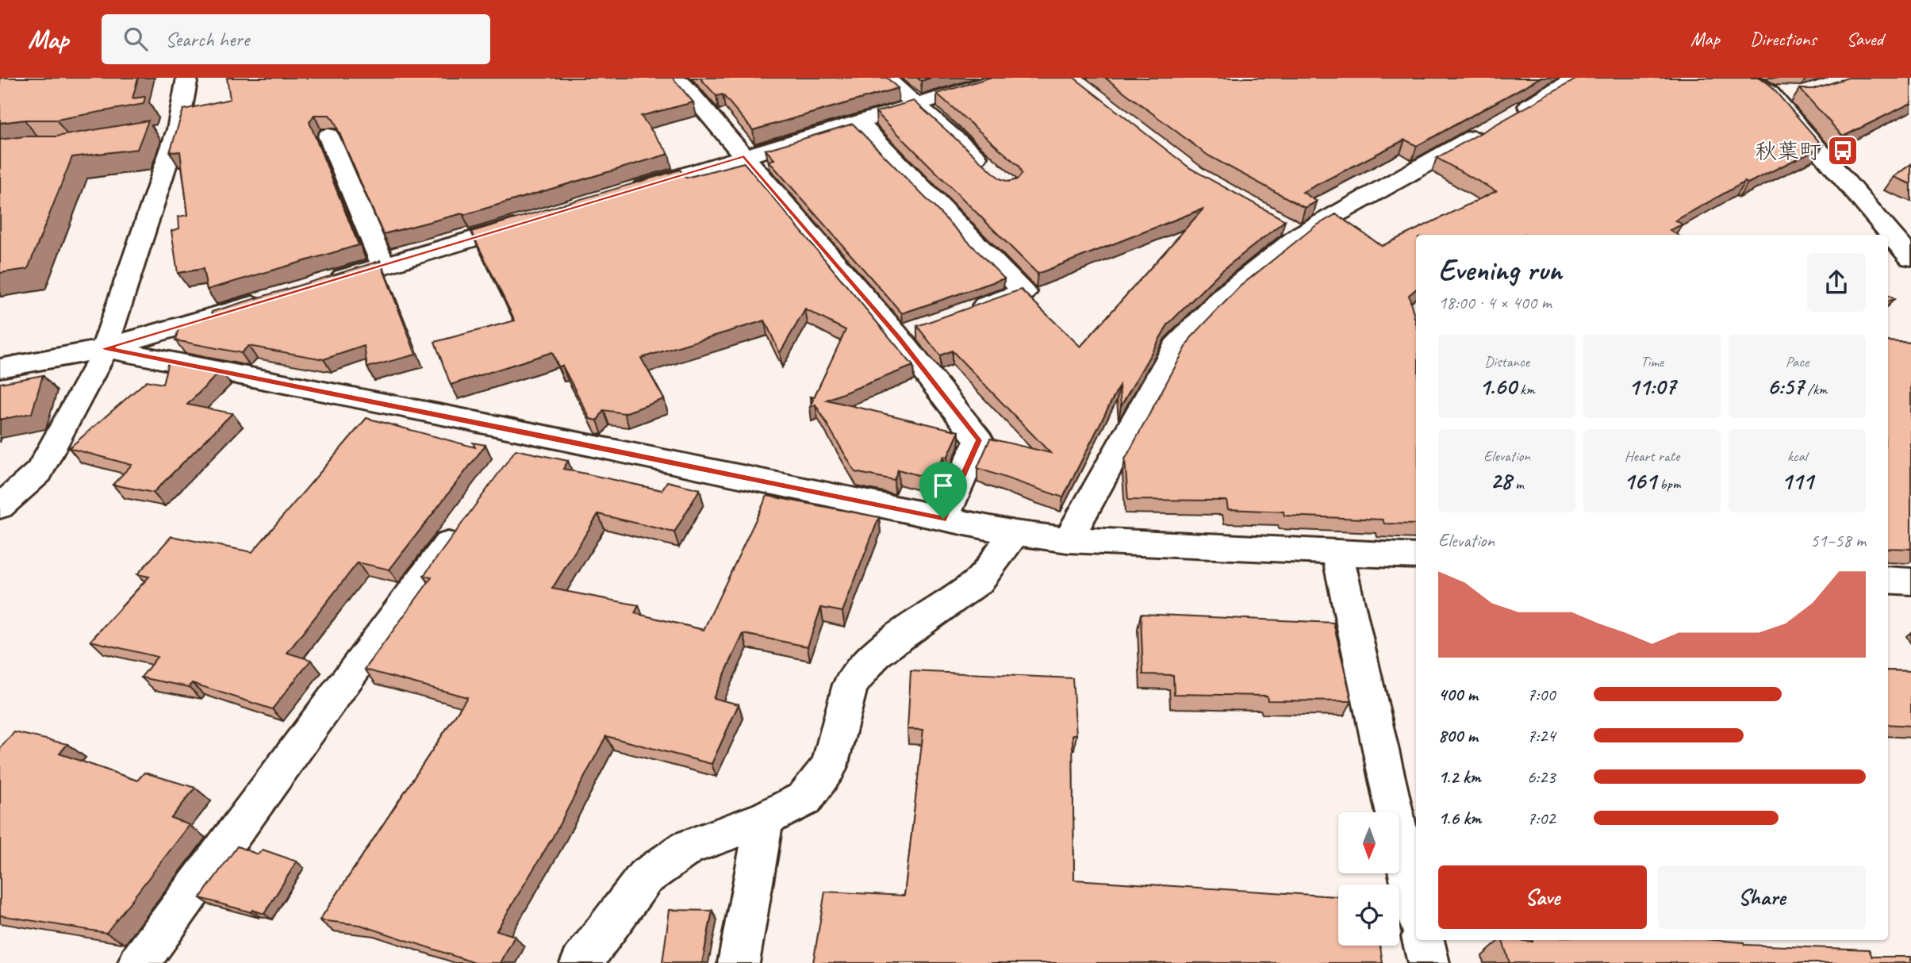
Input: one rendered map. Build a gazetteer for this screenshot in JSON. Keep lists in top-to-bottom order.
{
  "places": {
    "bus stop": ["秋葉町"]
  },
  "north": "bottom",
  "page": {
    "header": "Map",
    "search": "Search here",
    "nav": ["Map", "Directions", "Saved"],
    "heading": ["Evening run", "18:00 · 4 × 400 m"],
    "stats": [
      ["Distance", "1.60 km"],
      ["Time", "11:07"],
      ["Pace", "6:57 /km"],
      ["Elevation", "28 m"],
      ["Heart rate", "161 bpm"],
      ["kcal", "111"]
    ],
    "chart": ["Elevation", "51–58 m"],
    "list": [
      {
        "name": "400 m",
        "note": "7:00"
      },
      {
        "name": "800 m",
        "note": "7:24"
      },
      {
        "name": "1.2 km",
        "note": "6:23"
      },
      {
        "name": "1.6 km",
        "note": "7:02"
      }
    ],
    "buttons": ["Save", "Share"]
  }
}
